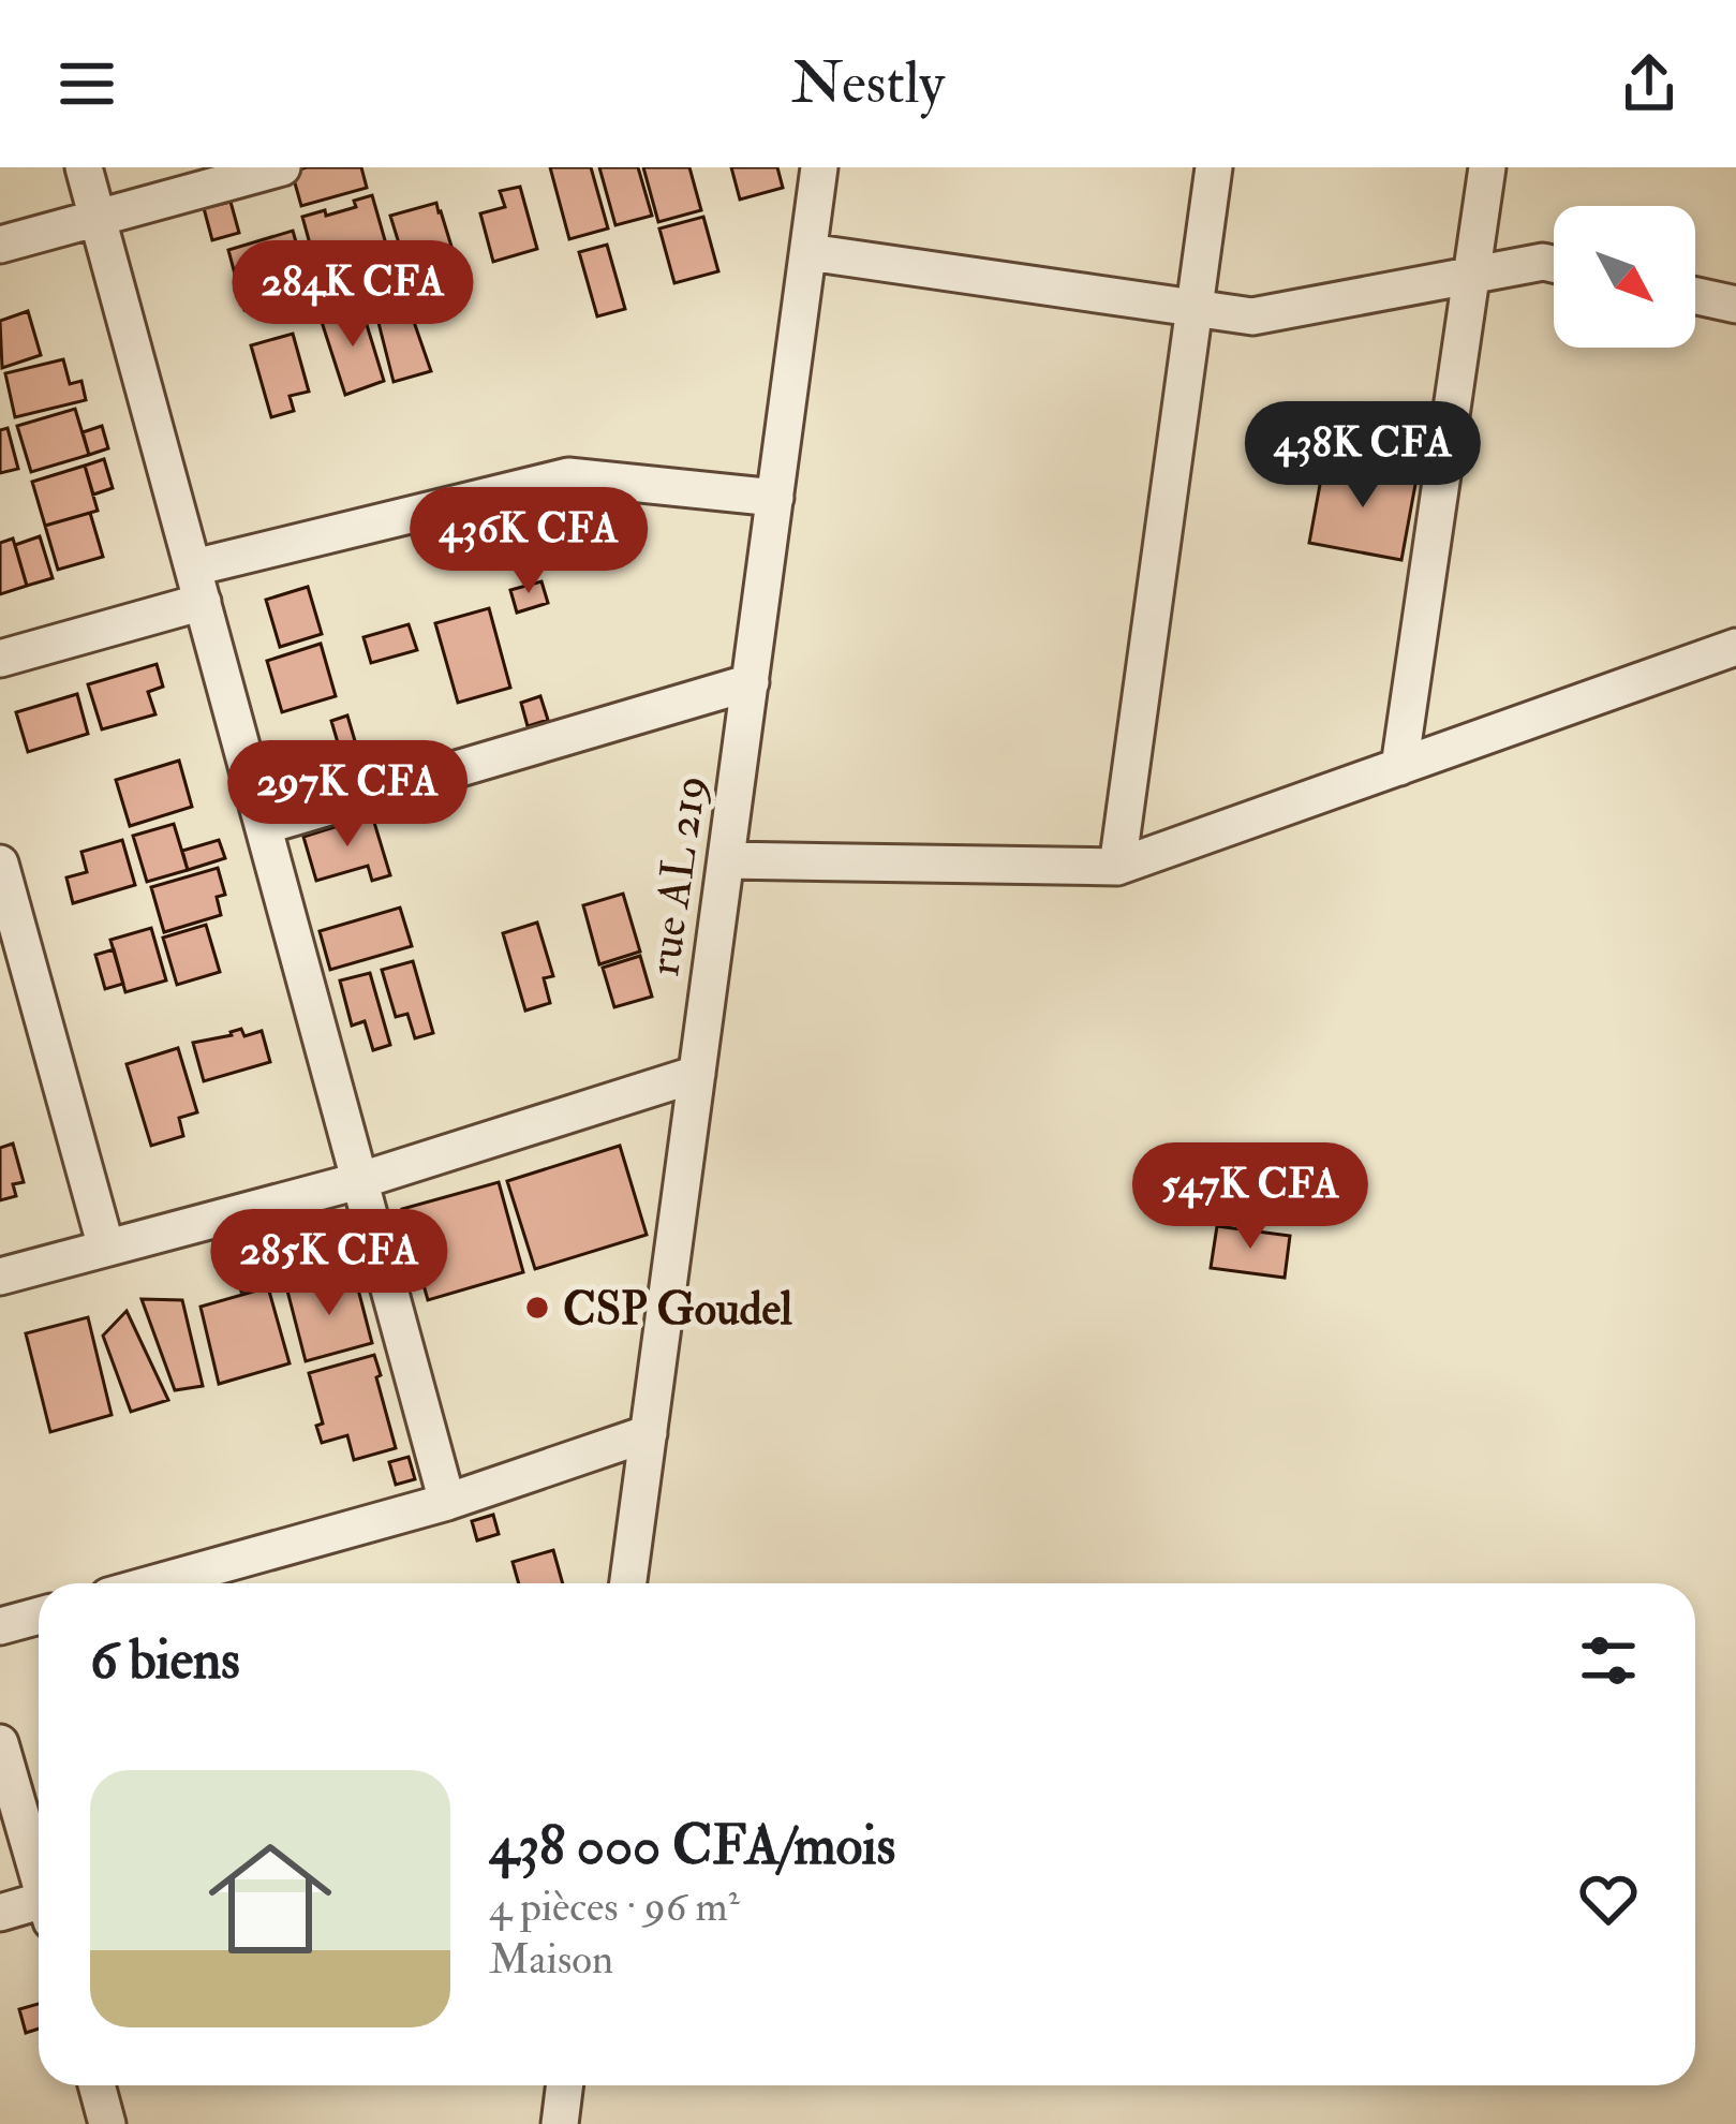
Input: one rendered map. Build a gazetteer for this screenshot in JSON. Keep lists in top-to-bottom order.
{
  "streets": {
    "street": ["rue AL 219"]
  },
  "places": ["CSP Goudel"],
  "north": "bottom right",
  "page": {
    "header": "Nestly",
    "price": [
      "284K CFA",
      "438K CFA",
      "436K CFA",
      "297K CFA",
      "547K CFA",
      "285K CFA"
    ],
    "heading": "6 biens",
    "list": [
      {
        "name": "438 000 CFA/mois",
        "note": "4 pièces · 96 m² · Maison"
      }
    ]
  }
}
